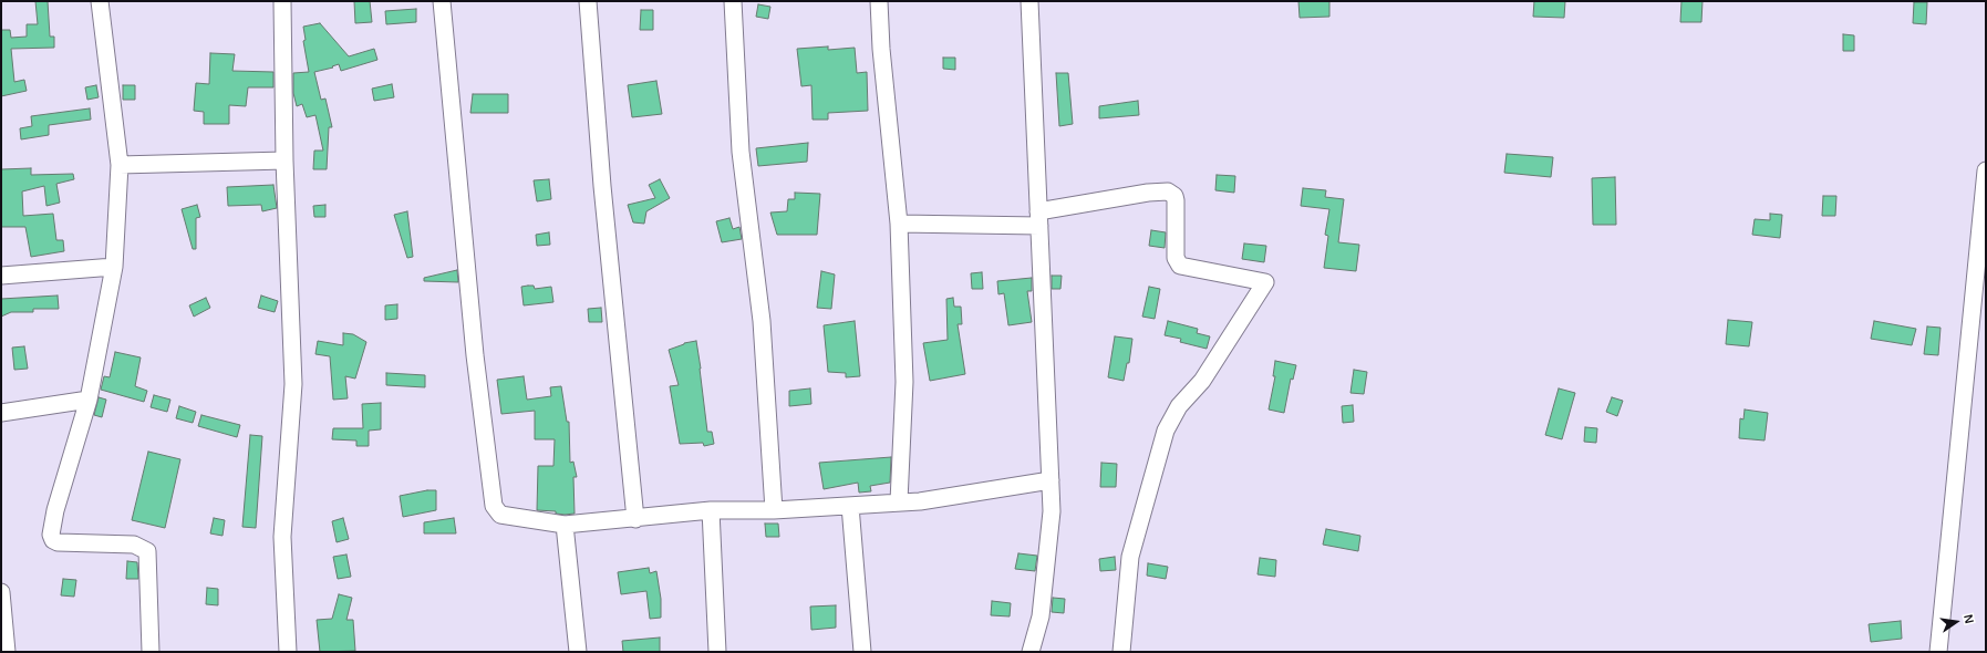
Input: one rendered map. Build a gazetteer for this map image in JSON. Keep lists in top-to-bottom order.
{
  "north": "right"
}
